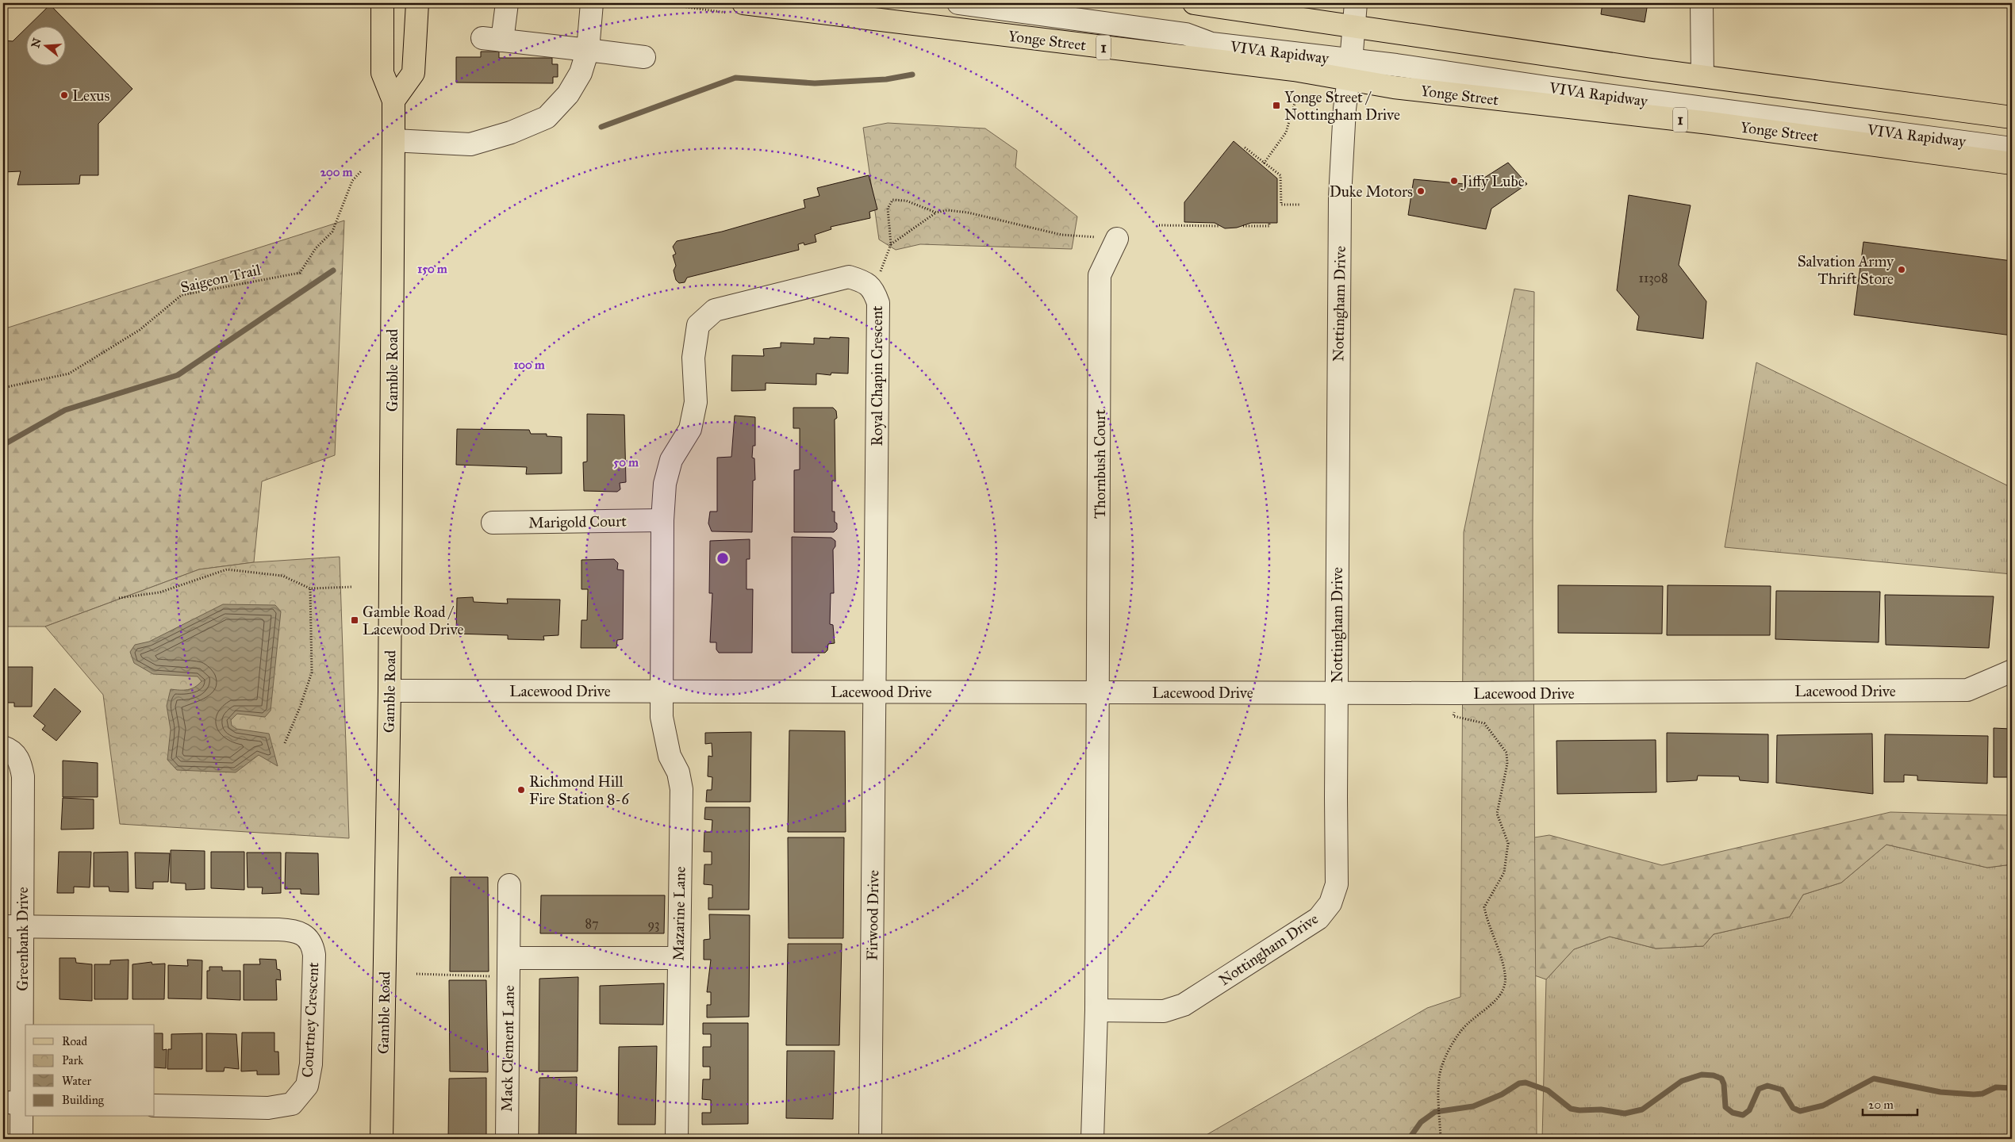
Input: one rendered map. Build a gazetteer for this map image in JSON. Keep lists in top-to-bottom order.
{
  "streets": {
    "main road": ["Yonge Street", "1", "Gamble Road"],
    "street": [
      "VIVA Rapidway",
      "Nottingham Drive",
      "Royal Chapin Crescent",
      "Thornbush Court",
      "Marigold Court",
      "Lacewood Drive",
      "Mazarine Lane",
      "Firwood Drive",
      "Greenbank Drive",
      "Courtney Crescent",
      "Mack Clement Lane"
    ],
    "path": ["Saigeon Trail"]
  },
  "crossings": [
    ["Yonge Street", "VIVA Rapidway"],
    ["Yonge Street", "Nottingham Drive"],
    ["VIVA Rapidway", "Nottingham Drive"],
    ["Nottingham Drive", "Lacewood Drive"],
    ["Gamble Road", "Lacewood Drive"],
    ["Royal Chapin Crescent", "Marigold Court"],
    ["Royal Chapin Crescent", "Lacewood Drive"],
    ["Royal Chapin Crescent", "Mazarine Lane"],
    ["Royal Chapin Crescent", "Firwood Drive"],
    ["Thornbush Court", "Lacewood Drive"],
    ["Lacewood Drive", "Mazarine Lane"],
    ["Lacewood Drive", "Firwood Drive"],
    ["Greenbank Drive", "Courtney Crescent"]
  ],
  "places": {
    "other": [
      "Lexus",
      "Jiffy Lube",
      "Duke Motors",
      "Salvation Army Thrift Store",
      "Richmond Hill Fire Station 8-6"
    ],
    "transit": ["Yonge Street / Nottingham Drive", "Gamble Road / Lacewood Drive"]
  },
  "house_numbers": ["11308", "87", "93"],
  "legend": [
    "Road",
    "Park",
    "Water",
    "Building"
  ],
  "scale_bar": "20 m",
  "north": "left",
  "rings": [
    "200 m",
    "150 m",
    "100 m",
    "50 m"
  ]
}
